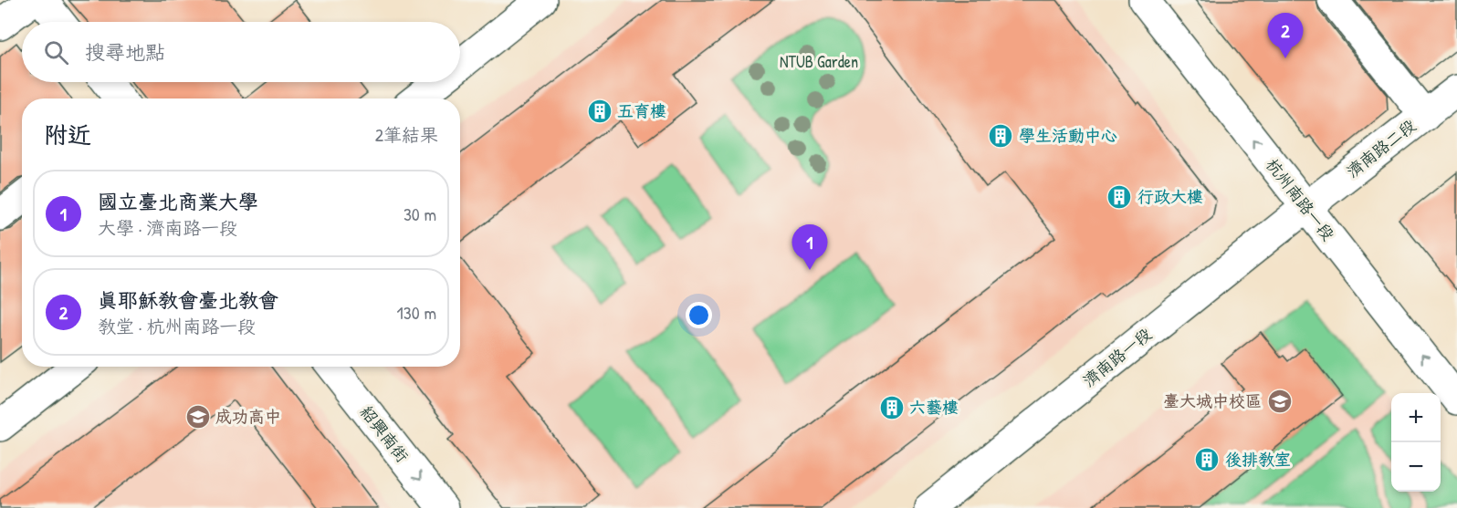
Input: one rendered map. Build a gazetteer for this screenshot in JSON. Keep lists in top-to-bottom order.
{
  "streets": {
    "street": [
      "濟南路二段",
      "杭州南路一段",
      "濟南路一段",
      "紹興南街"
    ]
  },
  "crossings": [
    ["濟南路二段", "杭州南路一段"],
    ["濟南路二段", "濟南路一段"],
    ["杭州南路一段", "濟南路一段"]
  ],
  "one_way": ["杭州南路一段", "紹興南街"],
  "parks": ["NTUB Garden"],
  "places": {
    "building": [
      "五育樓",
      "學生活動中心",
      "行政大樓",
      "六藝樓",
      "後排教室"
    ],
    "school or university": ["臺大城中校區", "成功高中"]
  },
  "page": {
    "pins": ["2", "1"],
    "search": "搜尋地點",
    "heading": ["附近", "2筆結果"],
    "list": [
      {
        "mark": "1",
        "name": "國立臺北商業大學",
        "note": "大學 · 濟南路一段",
        "value": "30 m"
      },
      {
        "mark": "2",
        "name": "真耶穌教會臺北教會",
        "note": "教堂 · 杭州南路一段",
        "value": "130 m"
      }
    ],
    "map_buttons": ["+", "−"]
  }
}
